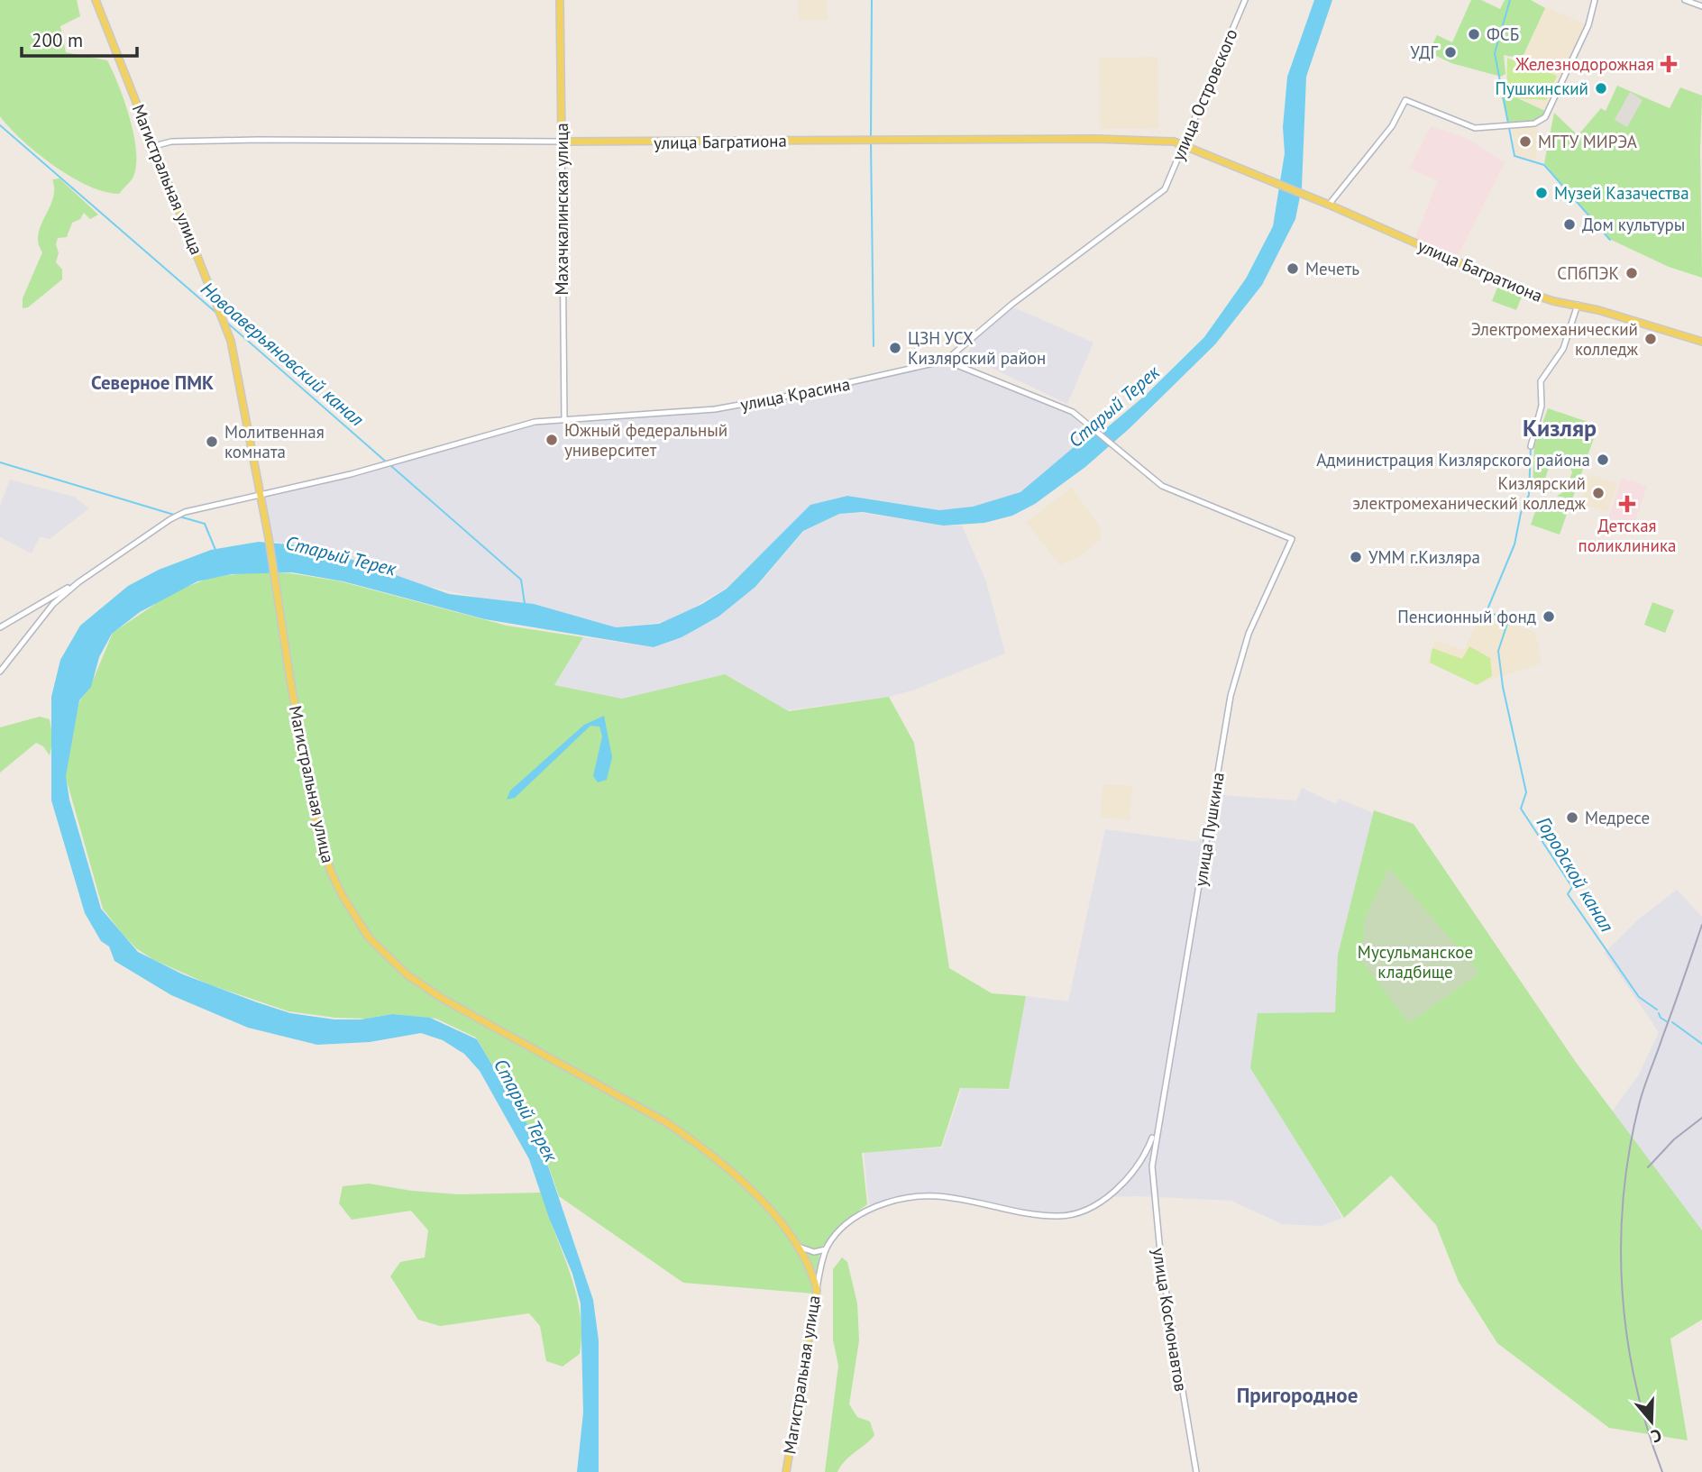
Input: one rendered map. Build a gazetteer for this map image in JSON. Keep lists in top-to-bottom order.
{
  "streets": {
    "main road": ["улица Багратиона", "Магистральная улица", "Махачкалинская улица"],
    "street": [
      "улица Островского",
      "улица Красина",
      "улица Пушкина",
      "улица Космонавтов"
    ]
  },
  "crossings": [
    ["улица Островского", "улица Багратиона"],
    ["улица Островского", "улица Красина"],
    ["улица Багратиона", "Магистральная улица"],
    ["улица Багратиона", "Махачкалинская улица"],
    ["Магистральная улица", "улица Красина"],
    ["Магистральная улица", "улица Пушкина"],
    ["Махачкалинская улица", "улица Красина"],
    ["улица Красина", "улица Пушкина"],
    ["улица Пушкина", "улица Космонавтов"]
  ],
  "districts": ["Северное ПМК", "Кизляр", "Пригородное"],
  "water": ["Новоаверьяновский канал", "Старый Терек", "Городской канал"],
  "parks": ["Мусульманское кладбище"],
  "places": {
    "other": [
      "ФСБ",
      "УДГ",
      "Пушкинский",
      "МГТУ МИРЭА",
      "Музей Казачества",
      "Дом культуры",
      "Мечеть",
      "СПбПЭК",
      "Электромеханический колледж",
      "ЦЗН УСХ Кизлярский район",
      "Южный федеральный университет",
      "Молитвенная комната",
      "Администрация Кизлярского района",
      "Кизлярский электромеханический колледж",
      "УММ г.Кизляра",
      "Пенсионный фонд",
      "Медресе"
    ],
    "health": ["Железнодорожная", "Детская поликлиника"]
  },
  "scale_bar": "200 m",
  "north": "bottom"
}
